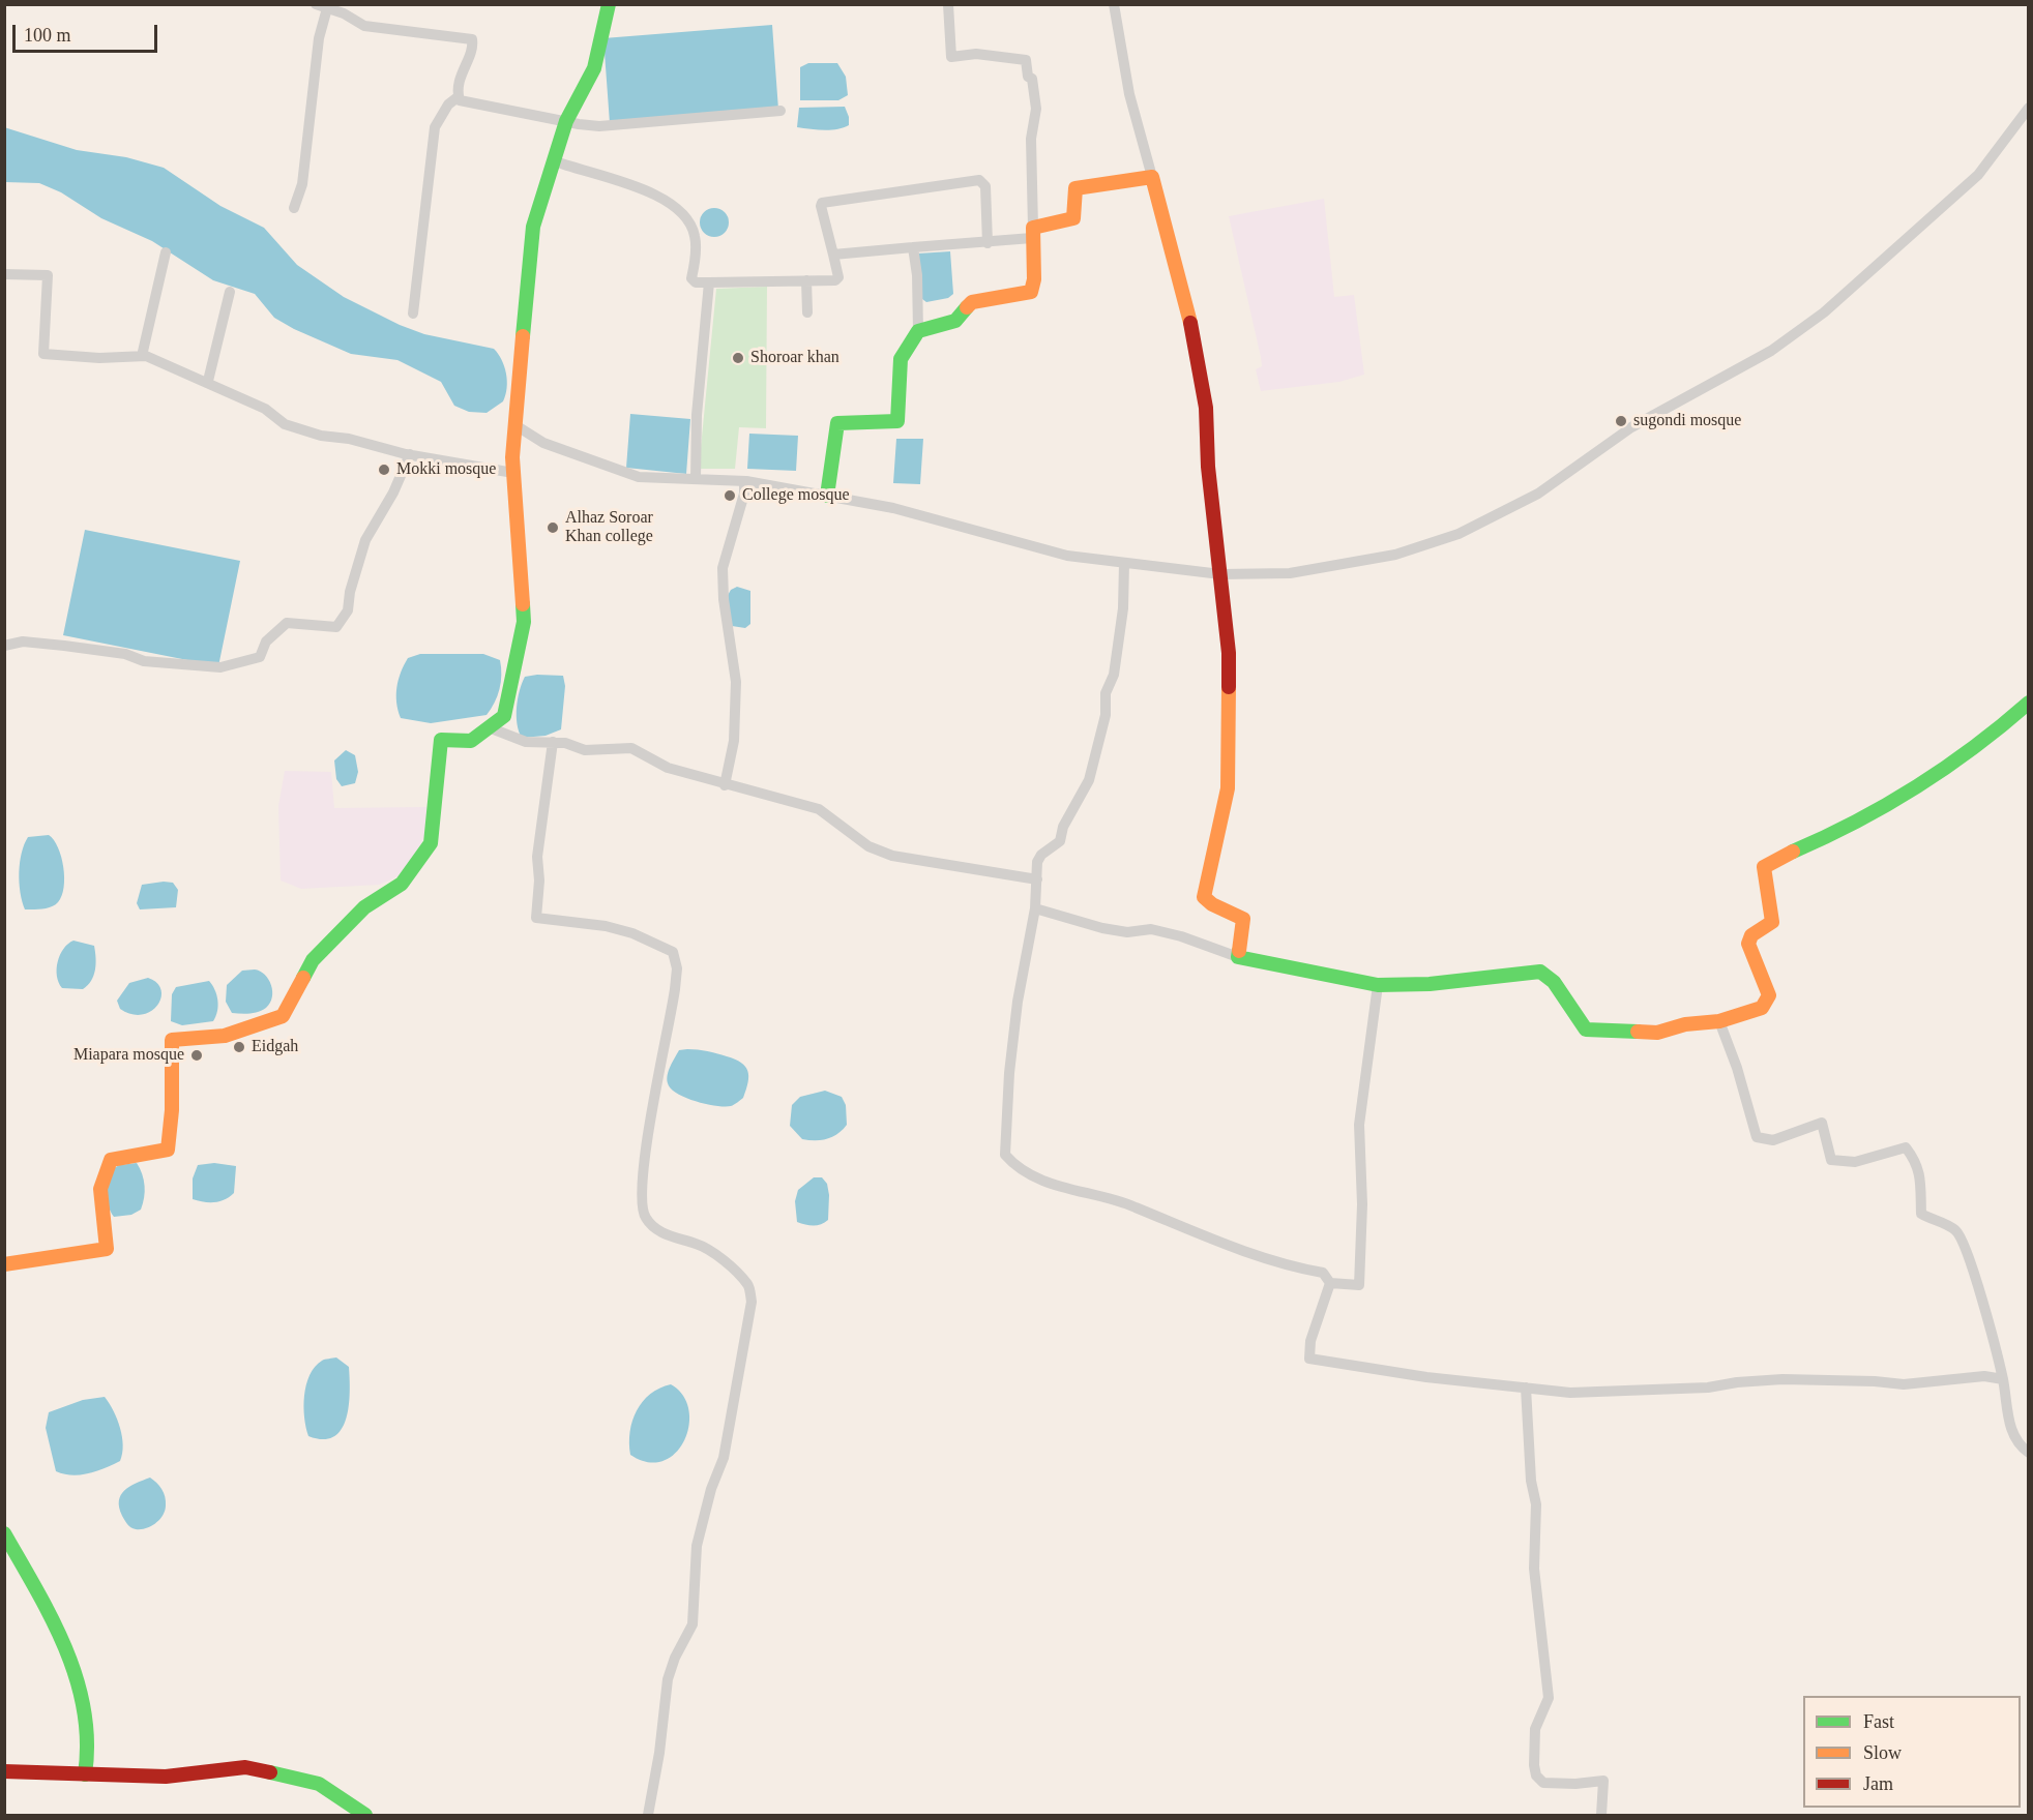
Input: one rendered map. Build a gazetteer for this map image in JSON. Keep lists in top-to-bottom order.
{
  "places": [
    "Shoroar khan",
    "sugondi mosque",
    "Mokki mosque",
    "College mosque",
    "Alhaz Soroar Khan college",
    "Eidgah",
    "Miapara mosque"
  ],
  "legend": ["Fast", "Slow", "Jam"],
  "scale_bar": "100 m"
}
